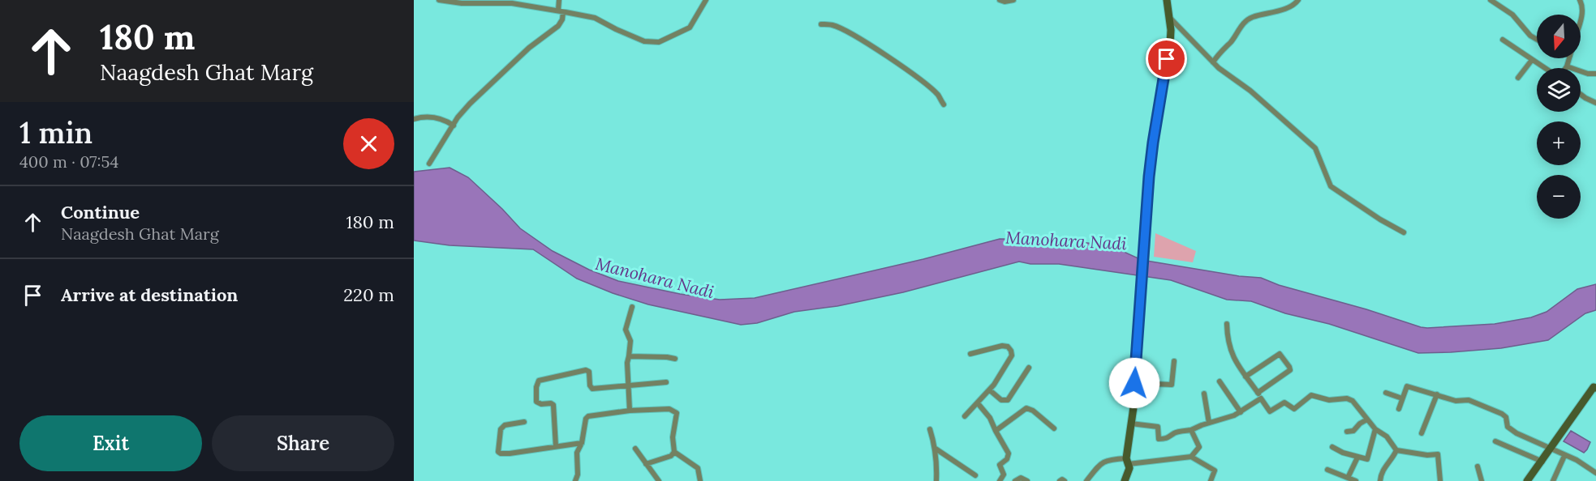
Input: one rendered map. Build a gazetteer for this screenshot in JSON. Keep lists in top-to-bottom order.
{
  "water": ["Manohara Nadi"],
  "north": "bottom",
  "page": {
    "turn": ["180 m", "Naagdesh Ghat Marg"],
    "map_buttons": ["+", "−"],
    "heading": ["1 min", "400 m · 07:54"],
    "list": [
      {
        "name": "Continue",
        "note": "Naagdesh Ghat Marg",
        "value": "180 m"
      },
      {
        "name": "Arrive at destination",
        "value": "220 m"
      }
    ],
    "buttons": ["Exit", "Share"]
  }
}
